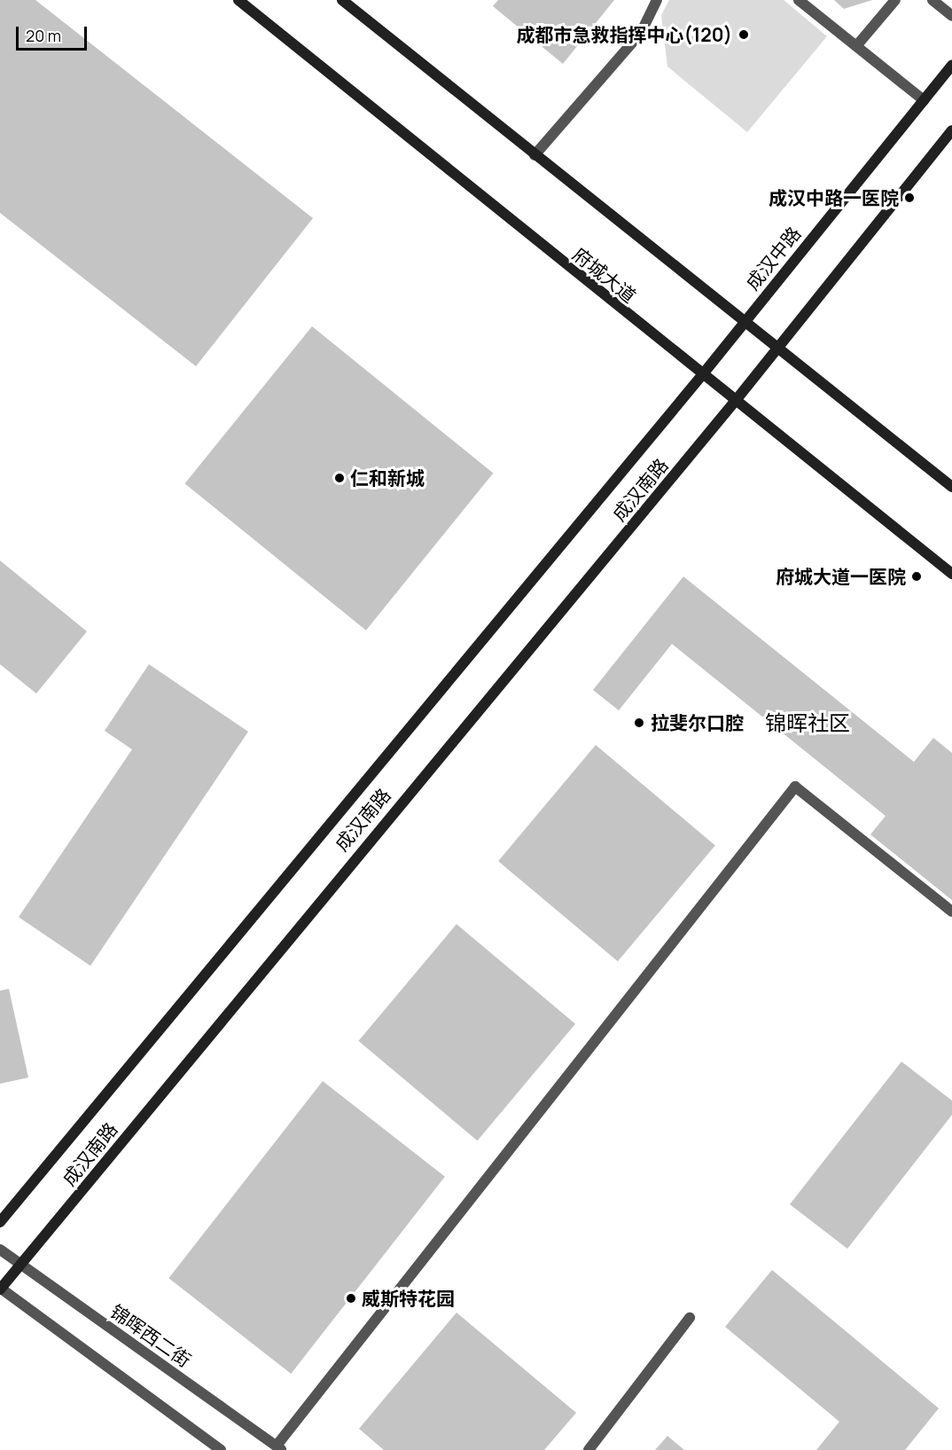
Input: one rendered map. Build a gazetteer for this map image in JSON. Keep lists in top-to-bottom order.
{
  "streets": {
    "main road": ["成汉中路", "府城大道", "成汉南路"],
    "street": ["锦晖西二街"]
  },
  "crossings": [
    ["成汉中路", "成汉南路"],
    ["府城大道", "成汉南路"],
    ["成汉南路", "锦晖西二街"]
  ],
  "districts": ["锦晖社区"],
  "places": [
    "成都市急救指挥中心(120)",
    "成汉中路一医院",
    "仁和新城",
    "府城大道一医院",
    "拉斐尔口腔",
    "威斯特花园"
  ],
  "scale_bar": "20 m"
}
